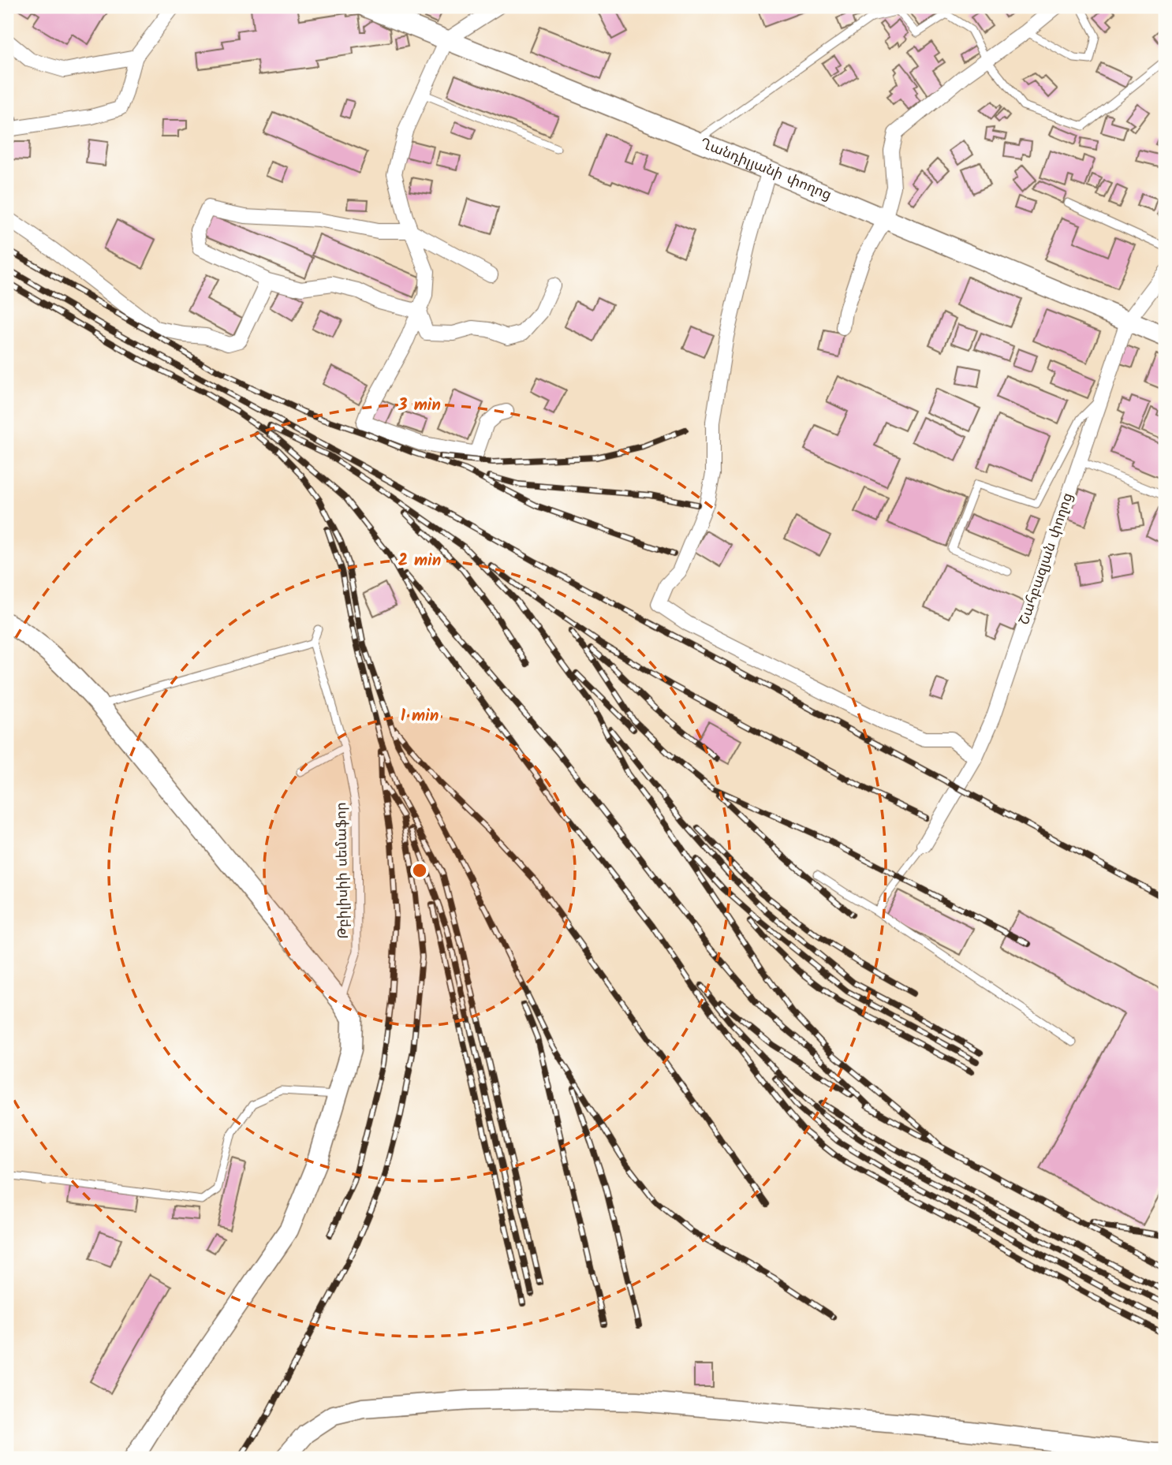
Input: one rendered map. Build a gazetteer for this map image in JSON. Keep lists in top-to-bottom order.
{
  "streets": {
    "street": ["Ղանդիլյանի փողոց", "Շահբազյան փողոց"],
    "lane": ["Թբիլիսիի սեմաֆոր"]
  },
  "crossings": [
    ["Ղանդիլյանի փողոց", "Շահբազյան փողոց"]
  ],
  "rings": ["3 min", "2 min", "1 min"]
}
